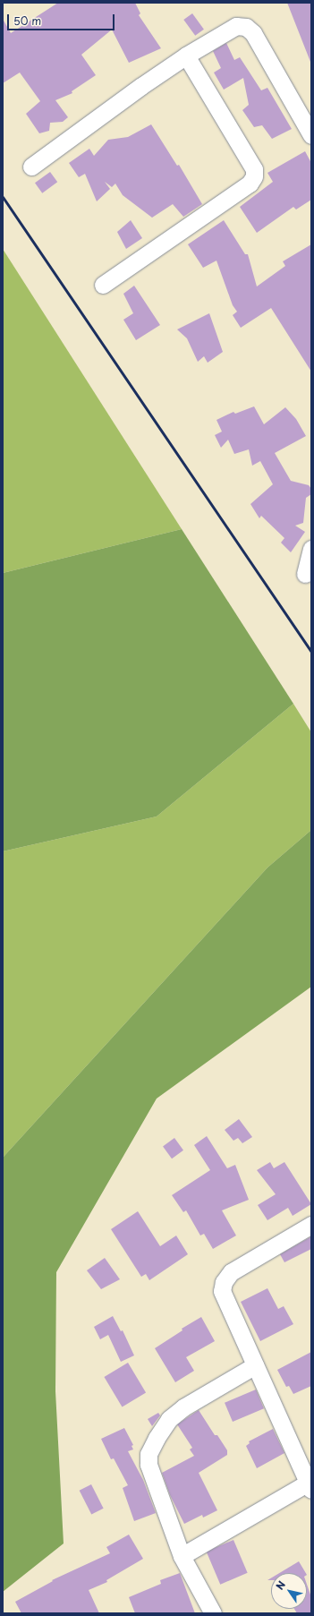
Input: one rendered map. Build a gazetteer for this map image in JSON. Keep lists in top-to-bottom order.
{
  "scale_bar": "50 m",
  "north": "top left"
}
